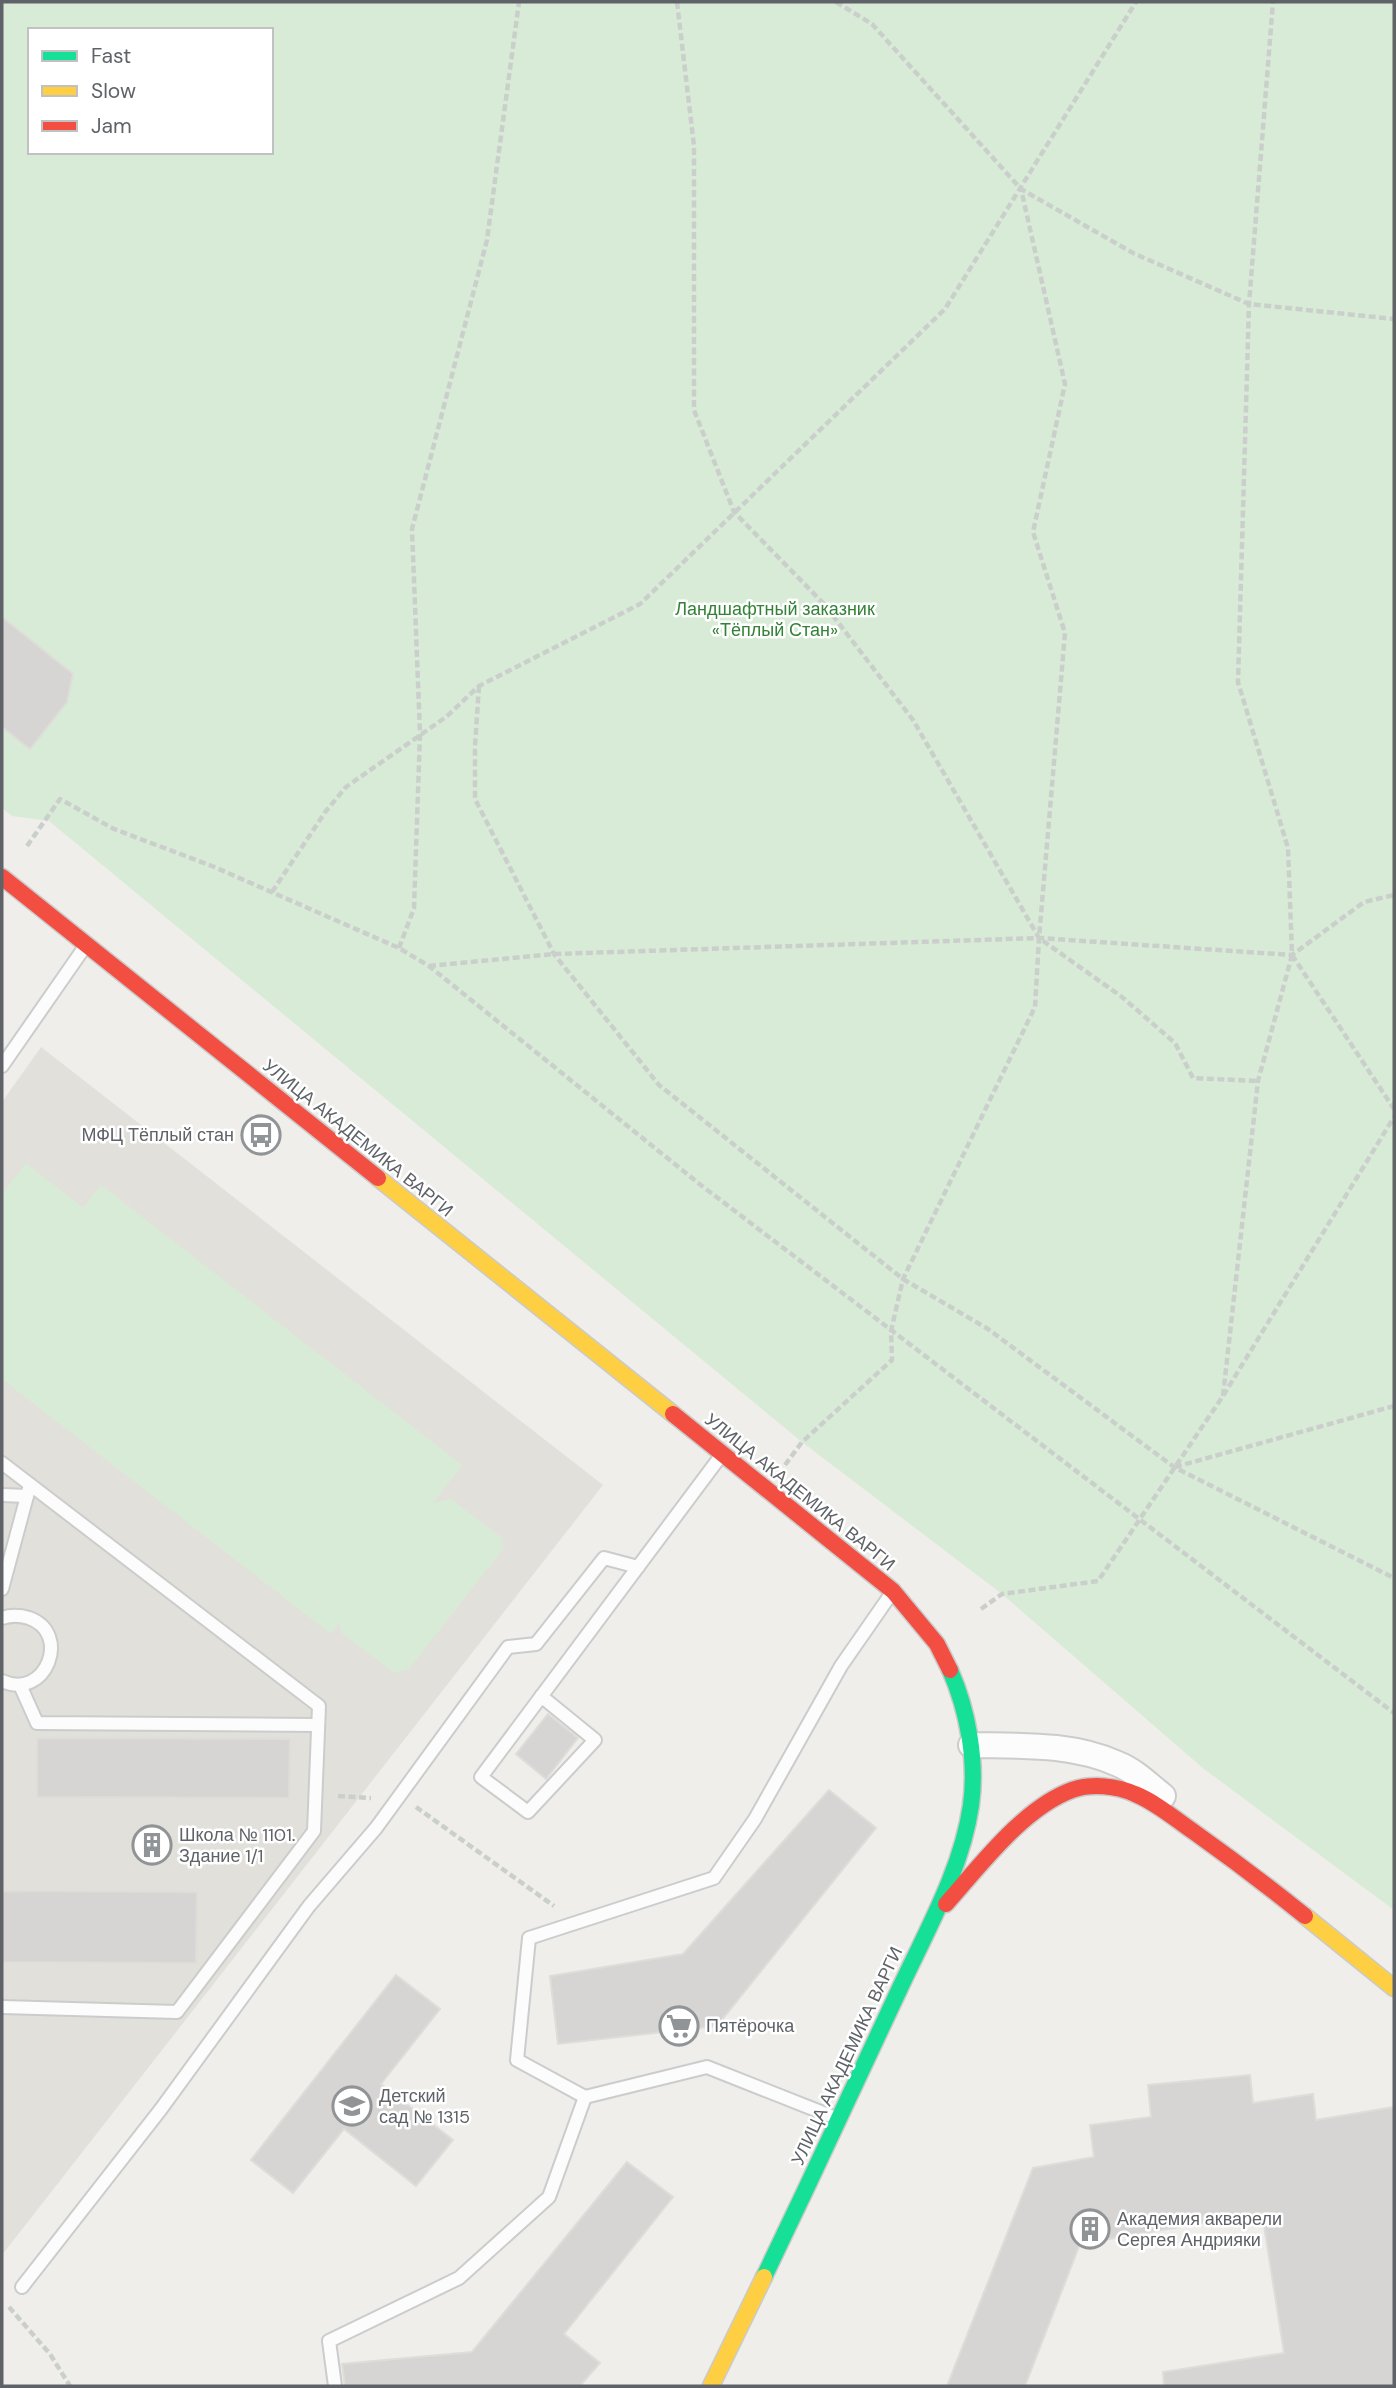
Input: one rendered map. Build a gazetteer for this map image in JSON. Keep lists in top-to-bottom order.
{
  "streets": {
    "street": ["УЛИЦА АКАДЕМИКА ВАРГИ"]
  },
  "parks": ["Ландшафтный заказник «Тёплый Стан»"],
  "places": {
    "bus stop": ["МФЦ Тёплый стан"],
    "building": ["Школа № 1101. Здание 1/1", "Академия акварели Сергея Андрияки"],
    "supermarket": ["Пятёрочка"],
    "school or university": ["Детский сад № 1315"]
  },
  "legend": ["Fast", "Slow", "Jam"]
}
